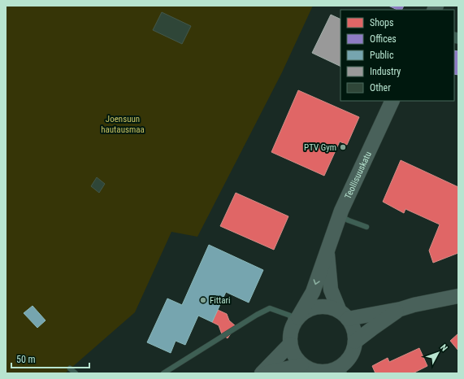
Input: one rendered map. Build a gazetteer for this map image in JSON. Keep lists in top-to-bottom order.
{
  "streets": {
    "street": ["Teollisuuskatu"]
  },
  "parks": ["Joensuun hautausmaa"],
  "places": ["PTV Gym", "Fittari"],
  "legend": [
    "Shops",
    "Offices",
    "Public",
    "Industry",
    "Other"
  ],
  "scale_bar": "50 m",
  "north": "top right"
}
